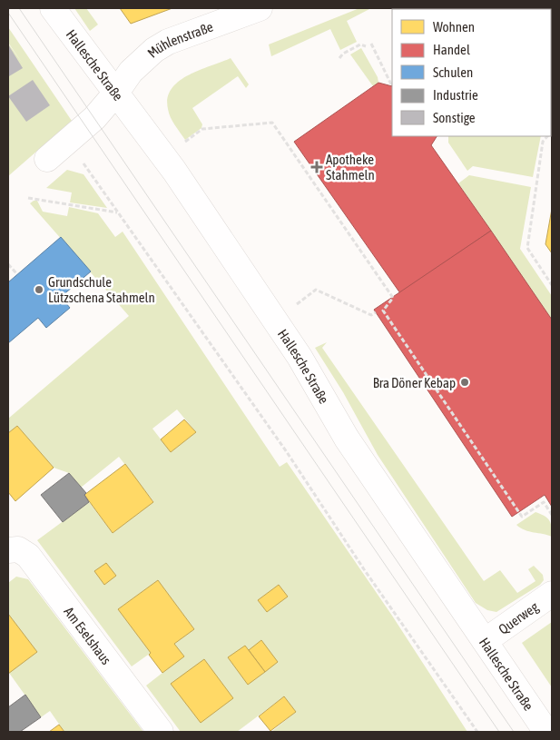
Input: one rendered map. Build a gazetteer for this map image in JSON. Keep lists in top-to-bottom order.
{
  "streets": {
    "street": [
      "Mühlenstraße",
      "Hallesche Straße",
      "Querweg",
      "Am Eselshaus"
    ]
  },
  "crossings": [
    ["Mühlenstraße", "Hallesche Straße"],
    ["Hallesche Straße", "Querweg"]
  ],
  "places": {
    "health": ["Apotheke Stahmeln"],
    "other": ["Grundschule Lützschena Stahmeln", "Bra Döner Kebap"]
  },
  "legend": [
    "Wohnen",
    "Handel",
    "Schulen",
    "Industrie",
    "Sonstige"
  ]
}
